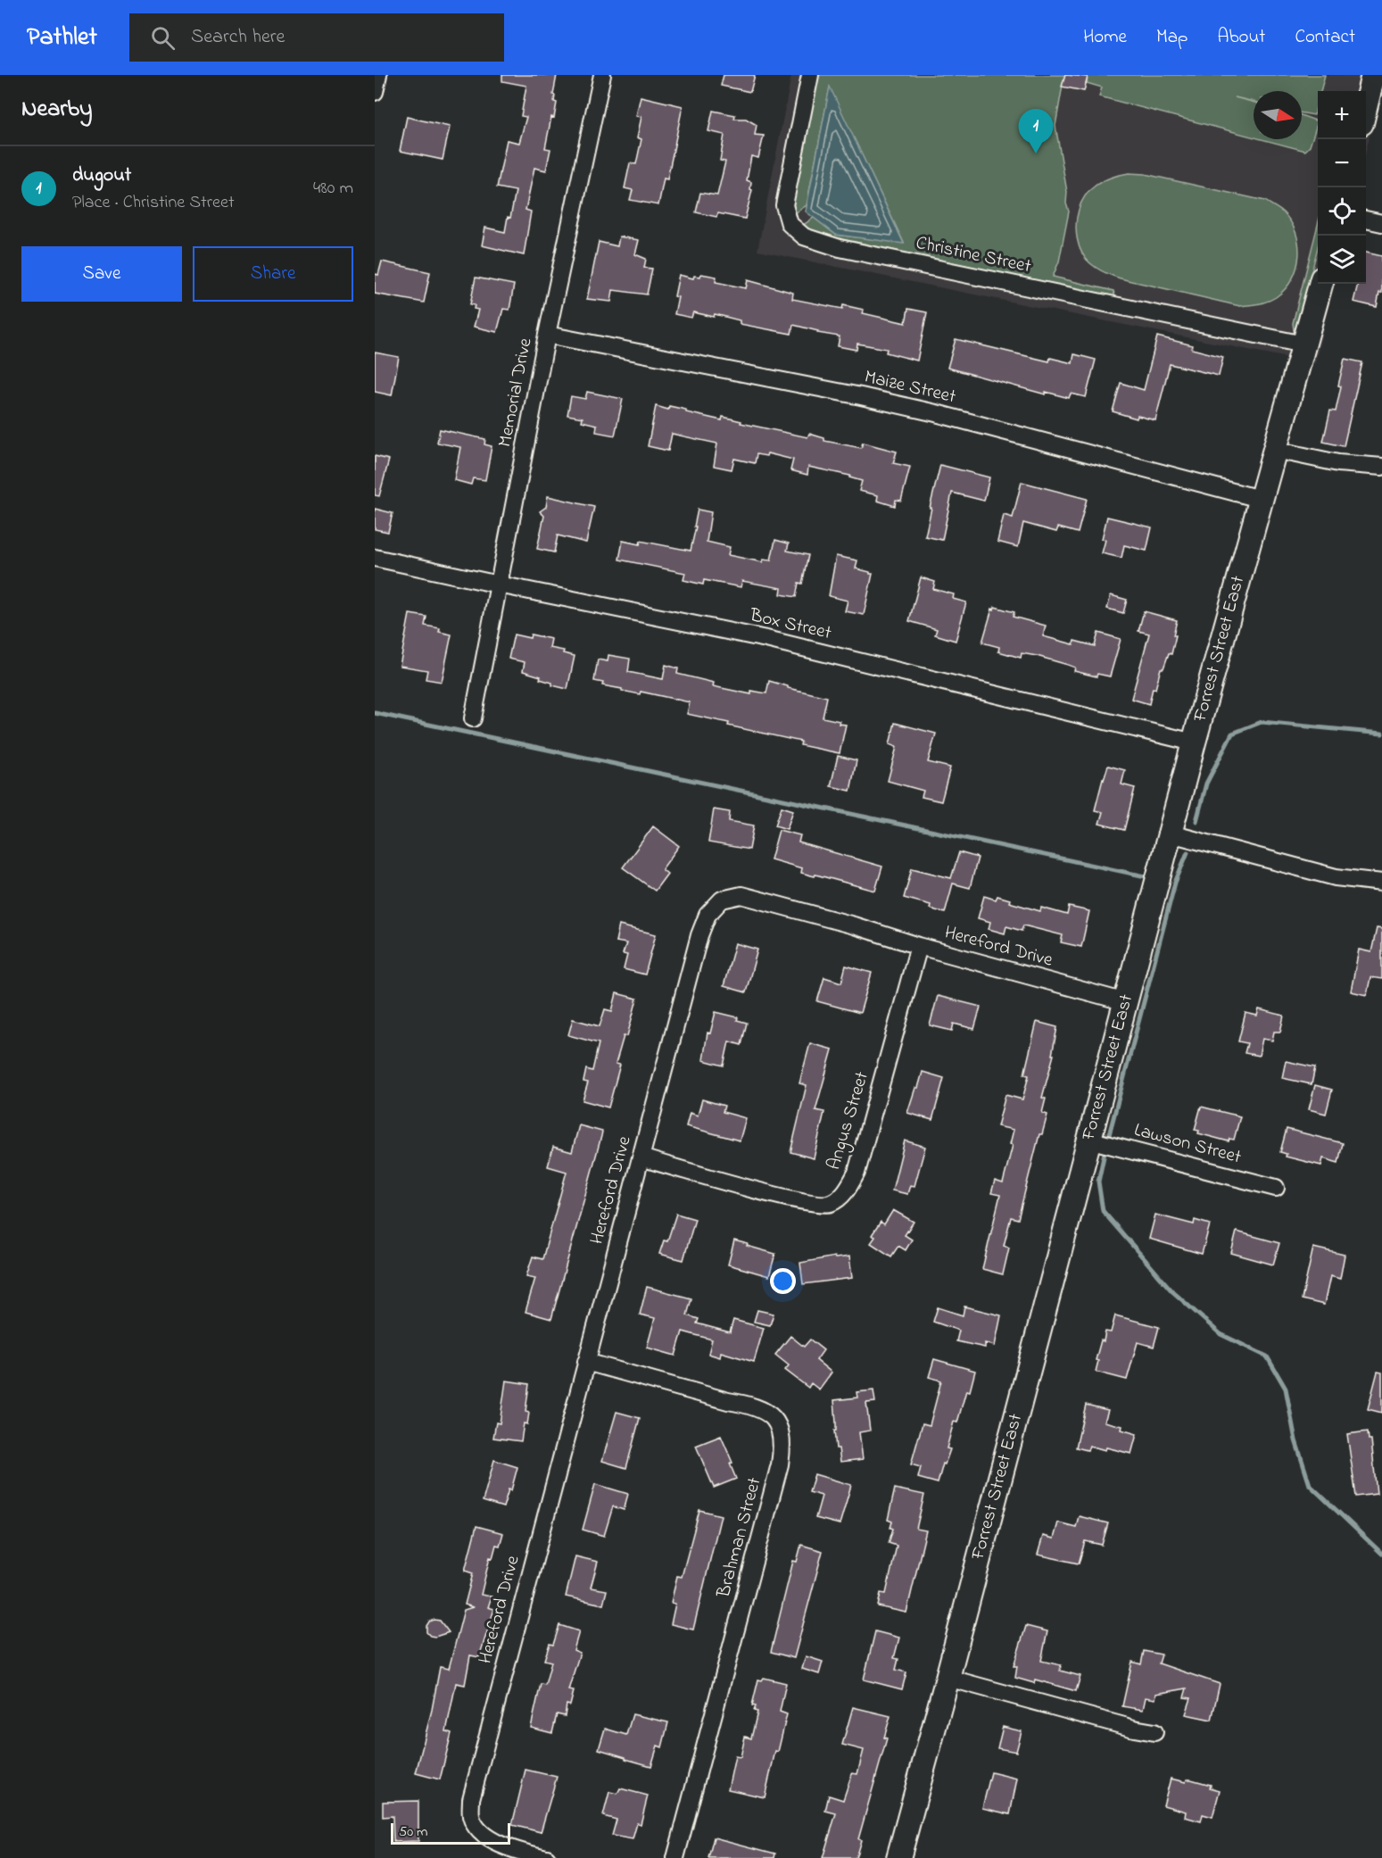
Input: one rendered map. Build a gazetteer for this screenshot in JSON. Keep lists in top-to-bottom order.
{
  "streets": {
    "main road": ["Forrest Street East"],
    "street": [
      "Christine Street",
      "Maize Street",
      "Memorial Drive",
      "Box Street",
      "Hereford Drive",
      "Angus Street",
      "Lawson Street",
      "Brahman Street"
    ]
  },
  "crossings": [
    ["Christine Street", "Forrest Street East"],
    ["Maize Street", "Memorial Drive"],
    ["Maize Street", "Forrest Street East"],
    ["Memorial Drive", "Box Street"],
    ["Box Street", "Forrest Street East"],
    ["Forrest Street East", "Hereford Drive"],
    ["Forrest Street East", "Lawson Street"],
    ["Hereford Drive", "Angus Street"],
    ["Hereford Drive", "Brahman Street"]
  ],
  "scale_bar": "50 m",
  "north": "right",
  "page": {
    "header": "Pathlet",
    "search": "Search here",
    "nav": [
      "Home",
      "Map",
      "About",
      "Contact"
    ],
    "heading": "Nearby",
    "map_buttons": ["+", "−"],
    "pins": "1",
    "list": [
      {
        "mark": "1",
        "name": "dugout",
        "note": "Place · Christine Street",
        "value": "480 m"
      }
    ],
    "buttons": ["Save", "Share"],
    "scale": "50 m"
  }
}
